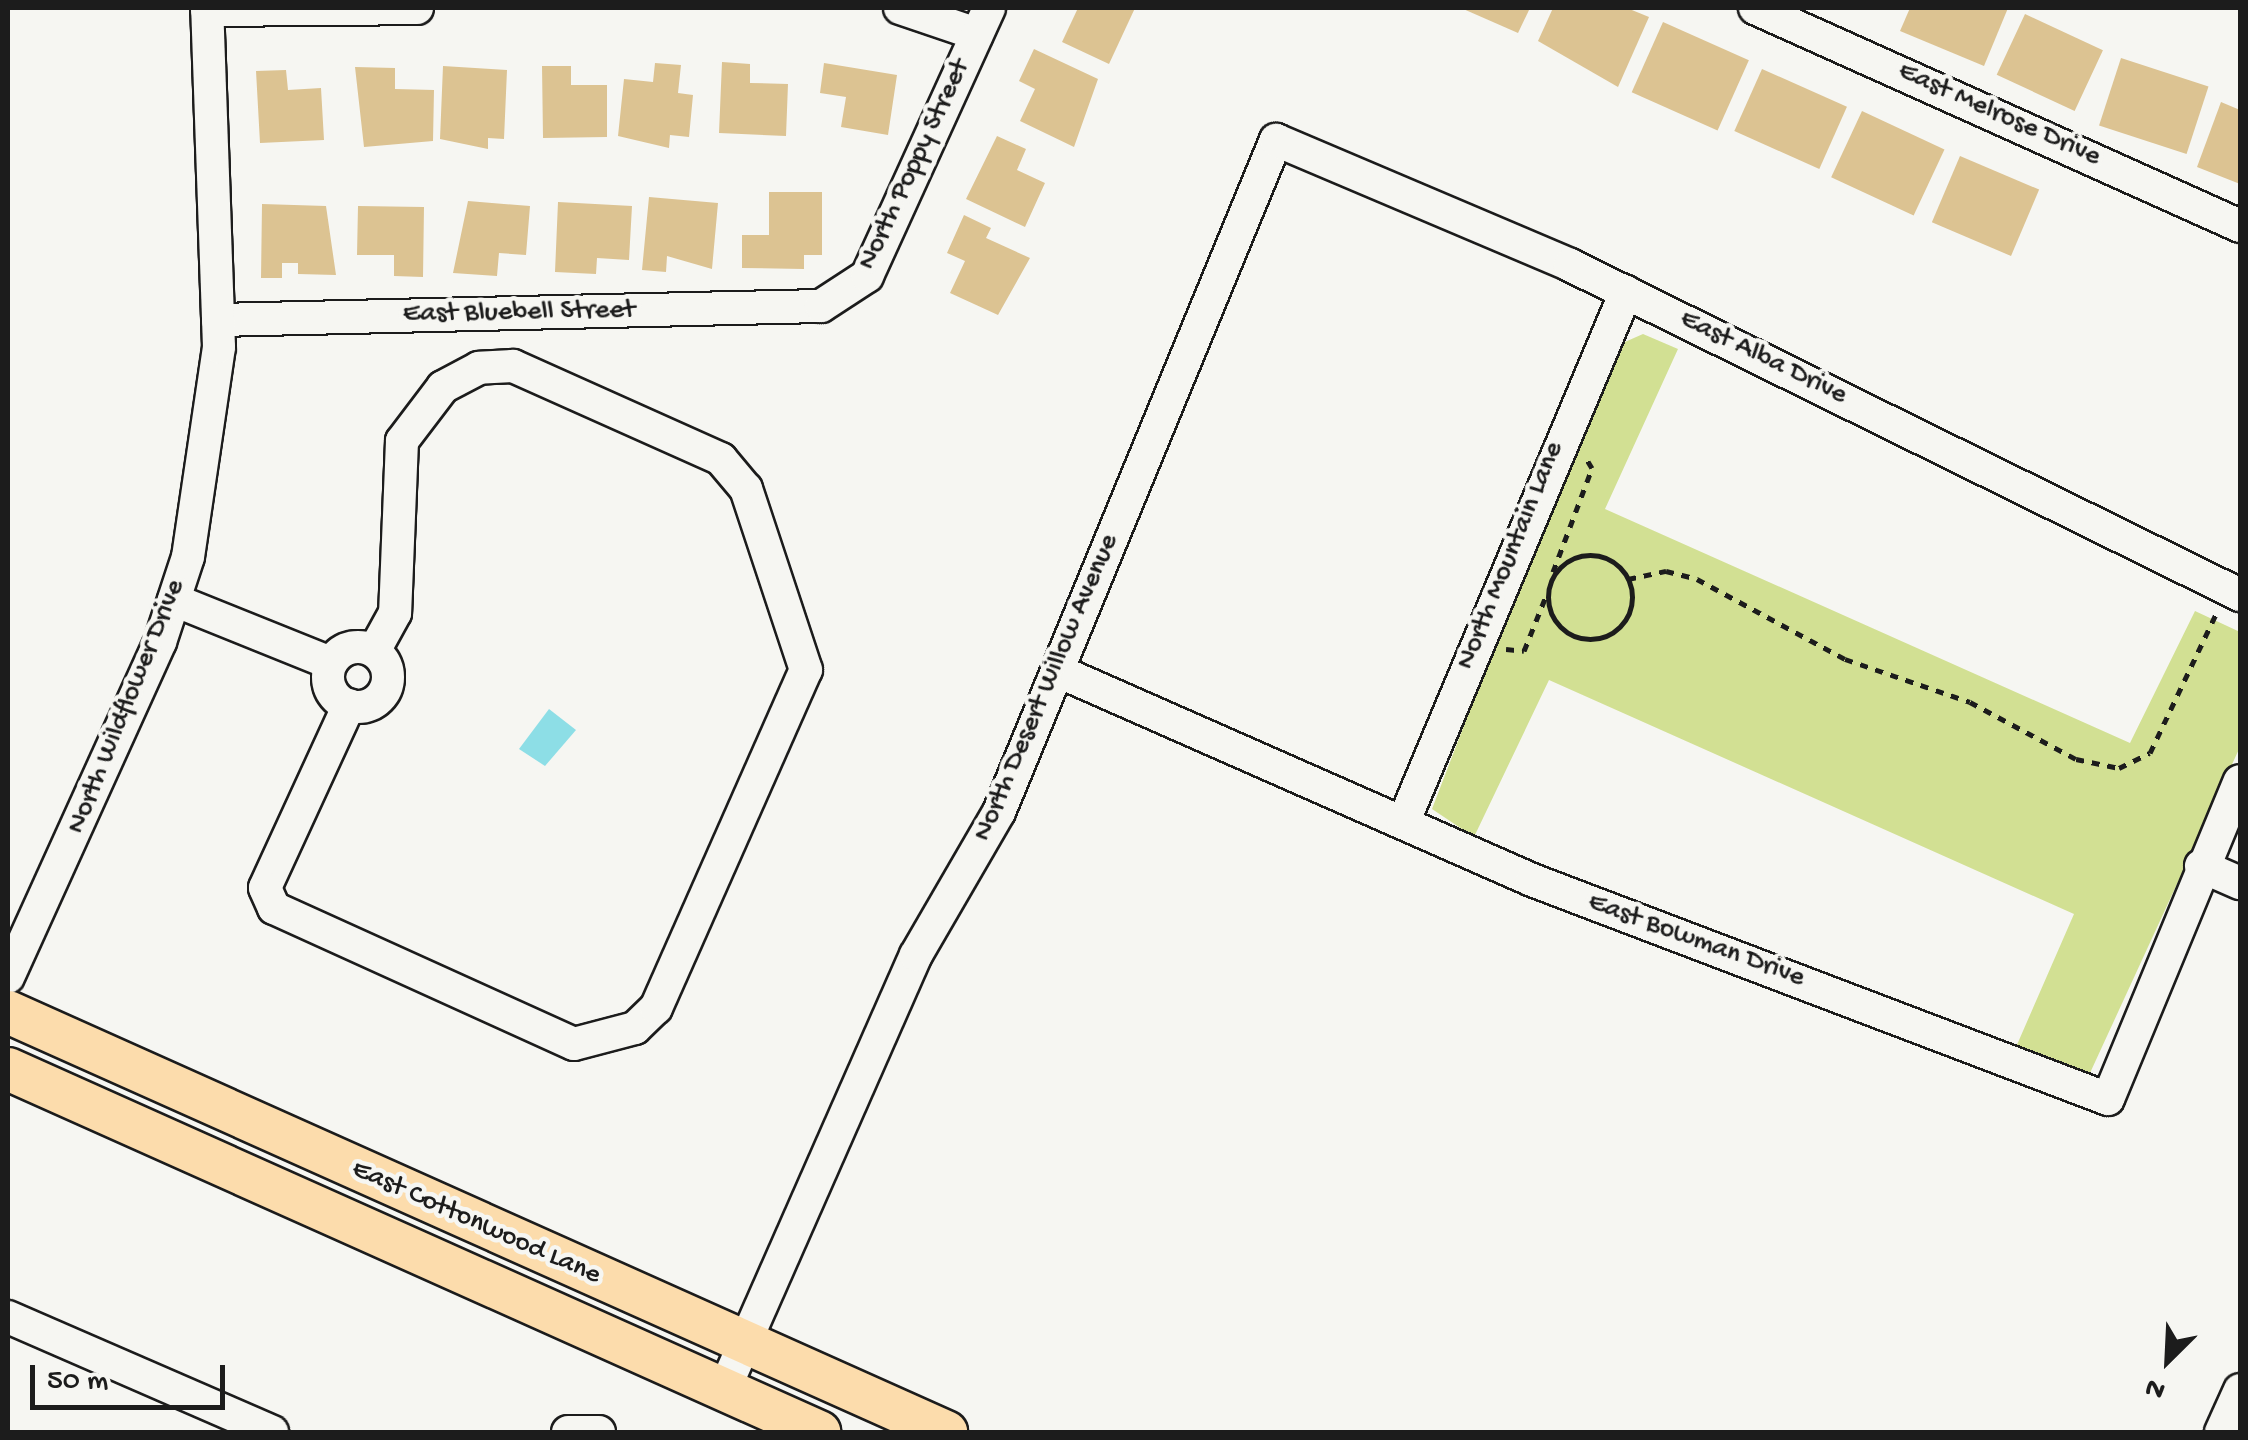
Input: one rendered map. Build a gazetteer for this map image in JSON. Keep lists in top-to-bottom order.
{
  "streets": {
    "main road": ["East Cottonwood Lane"],
    "street": [
      "East Melrose Drive",
      "North Poppy Street",
      "East Bluebell Street",
      "East Alba Drive",
      "North Mountain Lane",
      "North Desert Willow Avenue",
      "North Wildflower Drive",
      "East Bowman Drive"
    ]
  },
  "crossings": [
    ["North Poppy Street", "East Bluebell Street"],
    ["East Bluebell Street", "North Wildflower Drive"],
    ["East Alba Drive", "North Mountain Lane"],
    ["East Alba Drive", "North Desert Willow Avenue"],
    ["North Mountain Lane", "East Bowman Drive"],
    ["North Desert Willow Avenue", "East Bowman Drive"],
    ["North Desert Willow Avenue", "East Cottonwood Lane"]
  ],
  "scale_bar": "50 m",
  "north": "bottom left"
}
